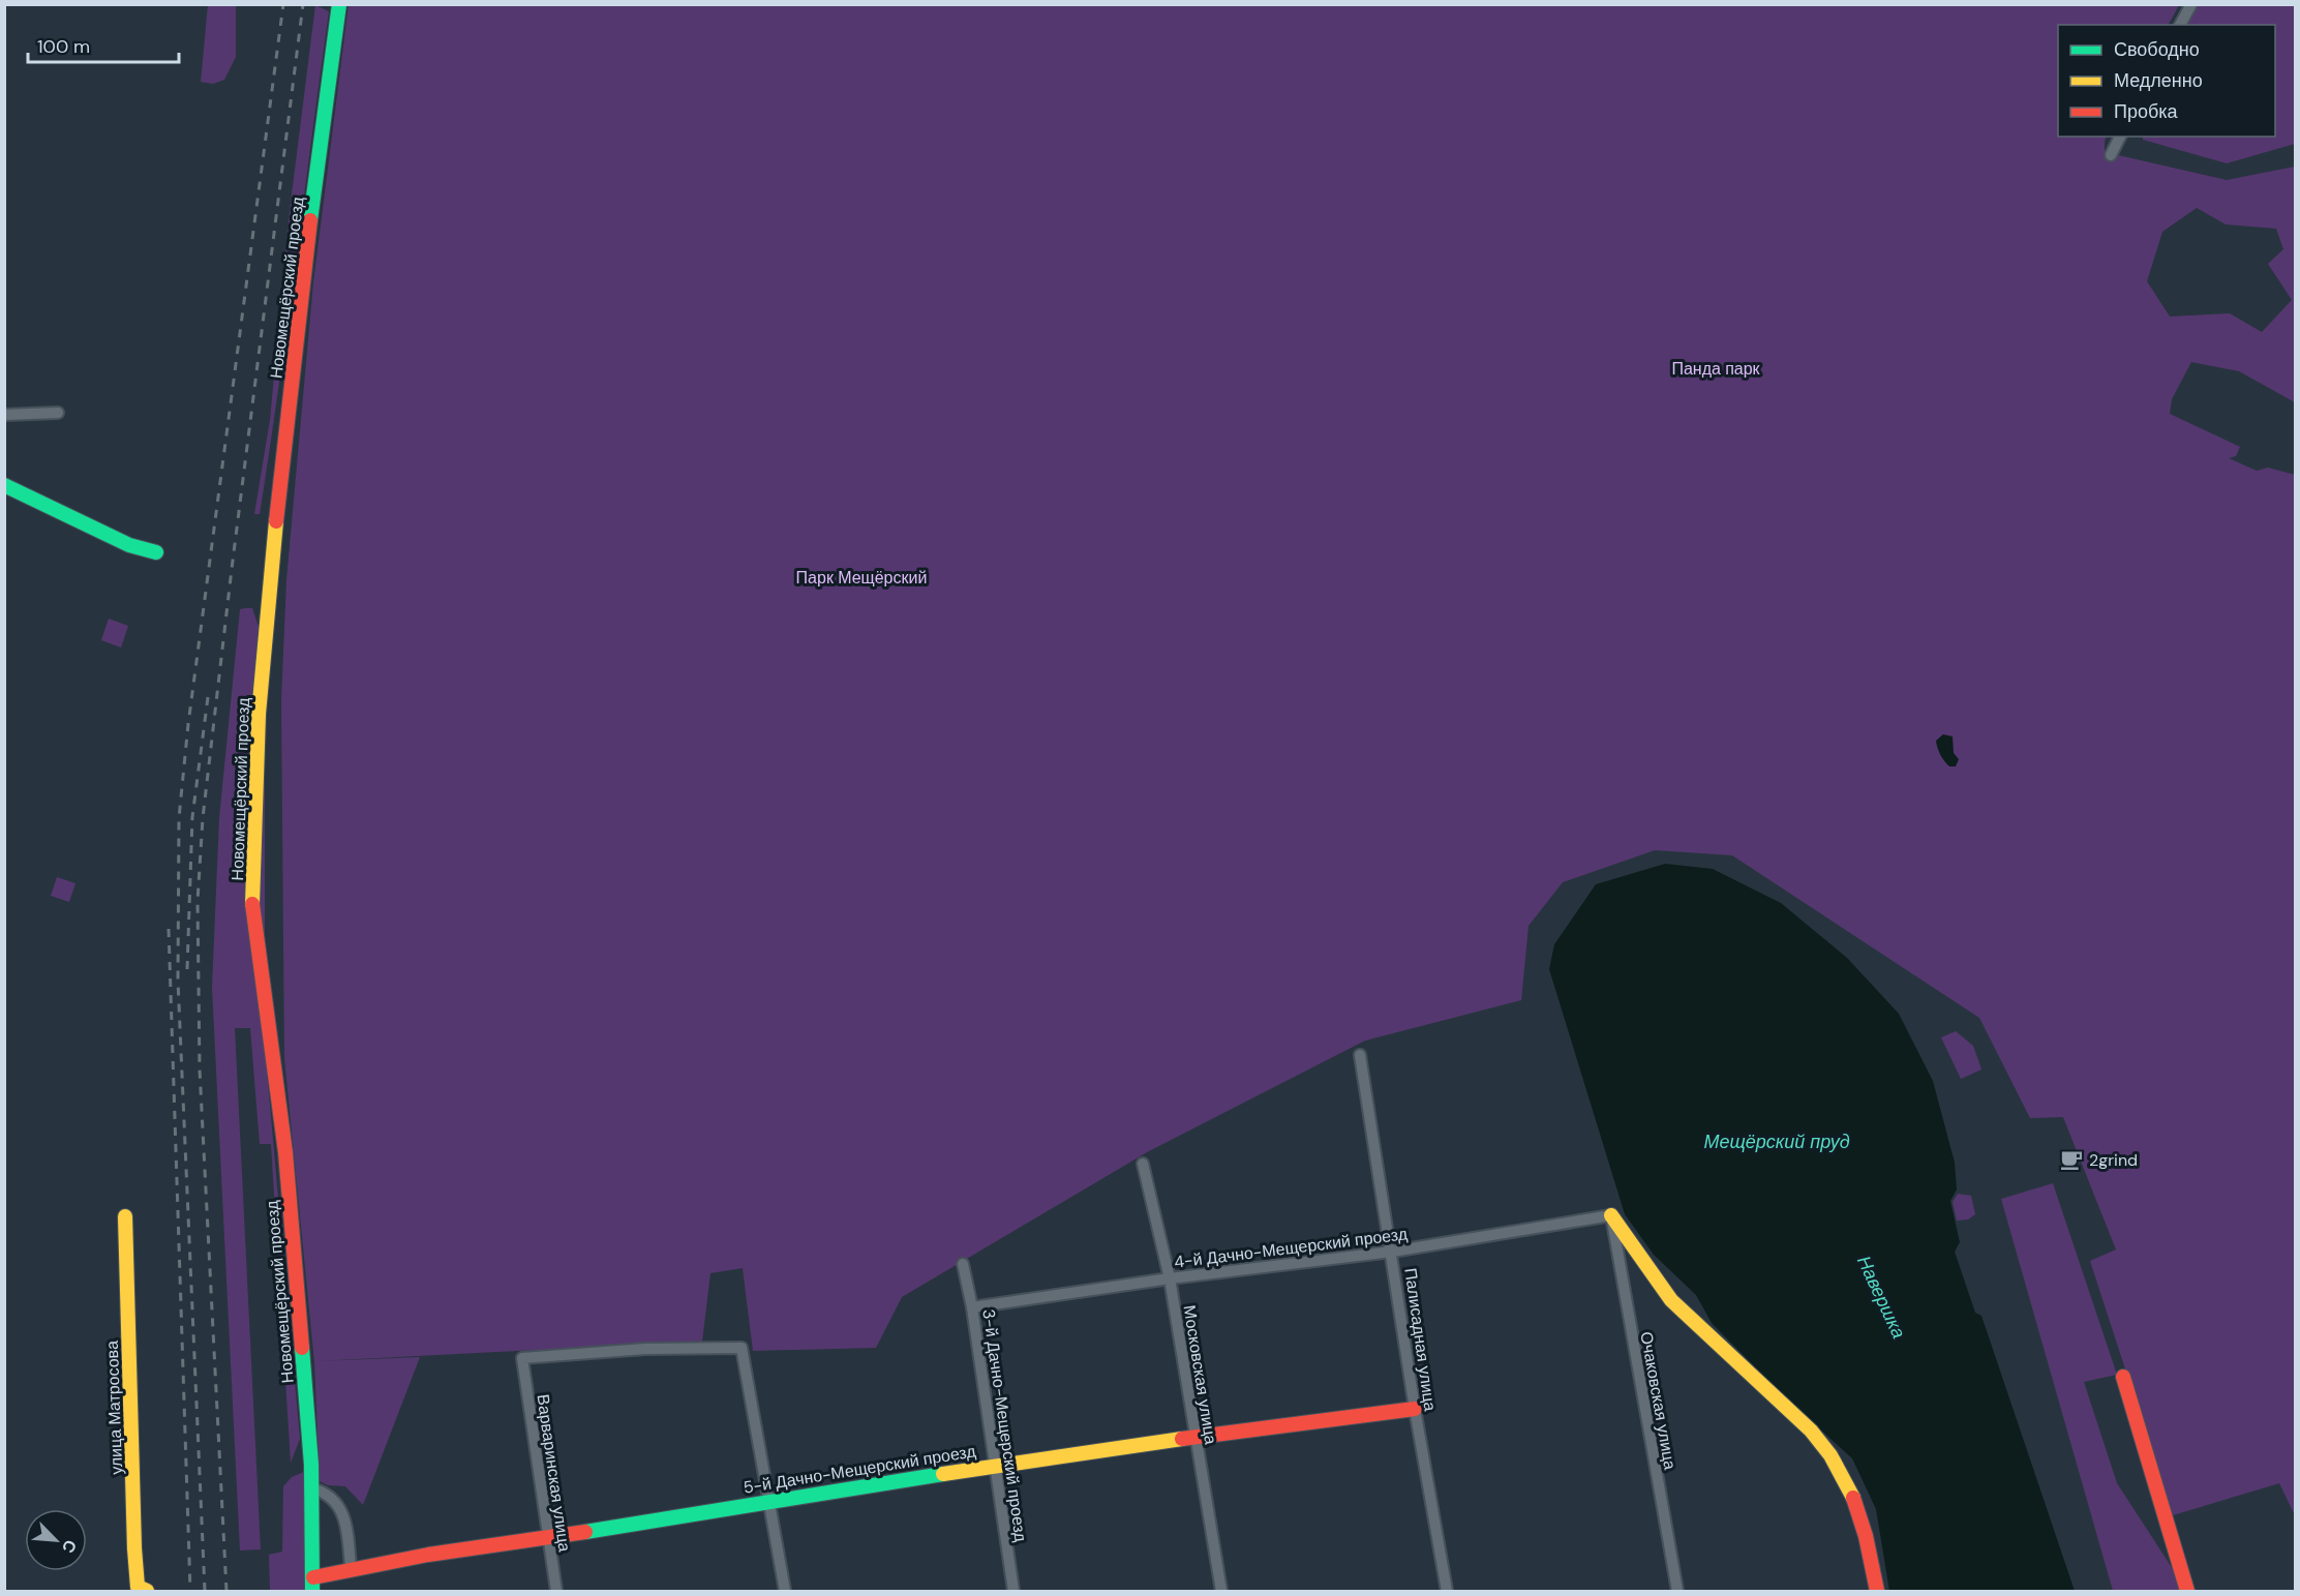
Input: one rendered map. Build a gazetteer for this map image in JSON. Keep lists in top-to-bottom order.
{
  "streets": {
    "street": [
      "Новомещёрский проезд",
      "4-й Дачно-Мещерский проезд",
      "Палисадная улица",
      "Московская улица",
      "Очаковская улица",
      "улица Матросова",
      "3-й Дачно-Мещерский проезд",
      "5-й Дачно-Мещерский проезд",
      "Варваринская улица"
    ]
  },
  "crossings": [
    ["Новомещёрский проезд", "5-й Дачно-Мещерский проезд"],
    ["4-й Дачно-Мещерский проезд", "Палисадная улица"],
    ["4-й Дачно-Мещерский проезд", "Московская улица"],
    ["4-й Дачно-Мещерский проезд", "Очаковская улица"],
    ["4-й Дачно-Мещерский проезд", "3-й Дачно-Мещерский проезд"],
    ["Палисадная улица", "5-й Дачно-Мещерский проезд"],
    ["Московская улица", "5-й Дачно-Мещерский проезд"],
    ["3-й Дачно-Мещерский проезд", "5-й Дачно-Мещерский проезд"],
    ["5-й Дачно-Мещерский проезд", "Варваринская улица"]
  ],
  "water": ["Мещёрский пруд", "Навершка"],
  "parks": ["Панда парк", "Парк Мещёрский"],
  "places": {
    "cafe": ["2grind"]
  },
  "legend": ["Свободно", "Медленно", "Пробка"],
  "scale_bar": "100 m",
  "north": "bottom right"
}
